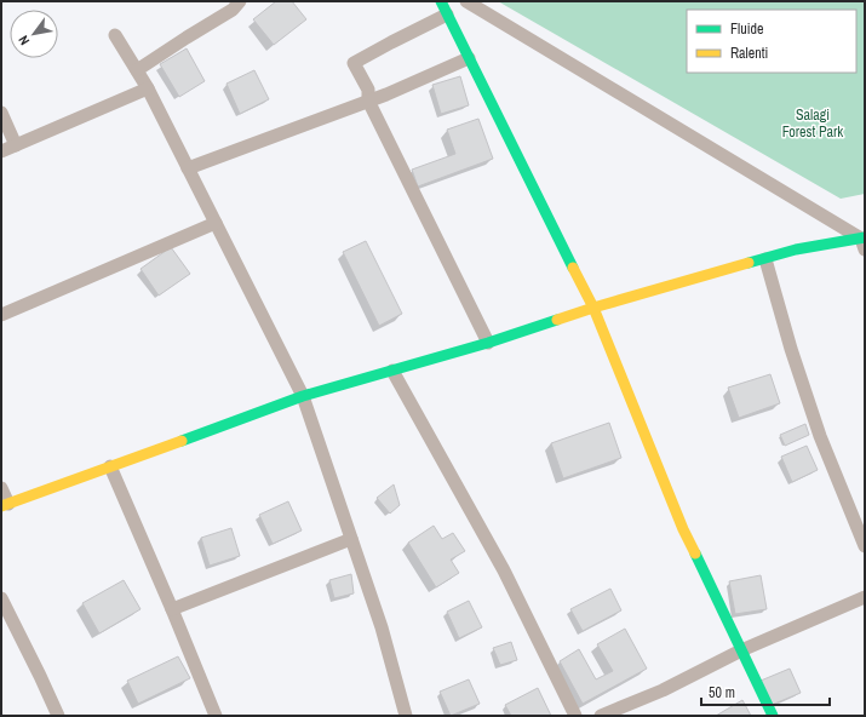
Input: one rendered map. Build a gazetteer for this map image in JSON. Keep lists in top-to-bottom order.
{
  "parks": ["Salagi Forest Park"],
  "legend": ["Fluide", "Ralenti"],
  "scale_bar": "50 m",
  "north": "bottom left"
}
